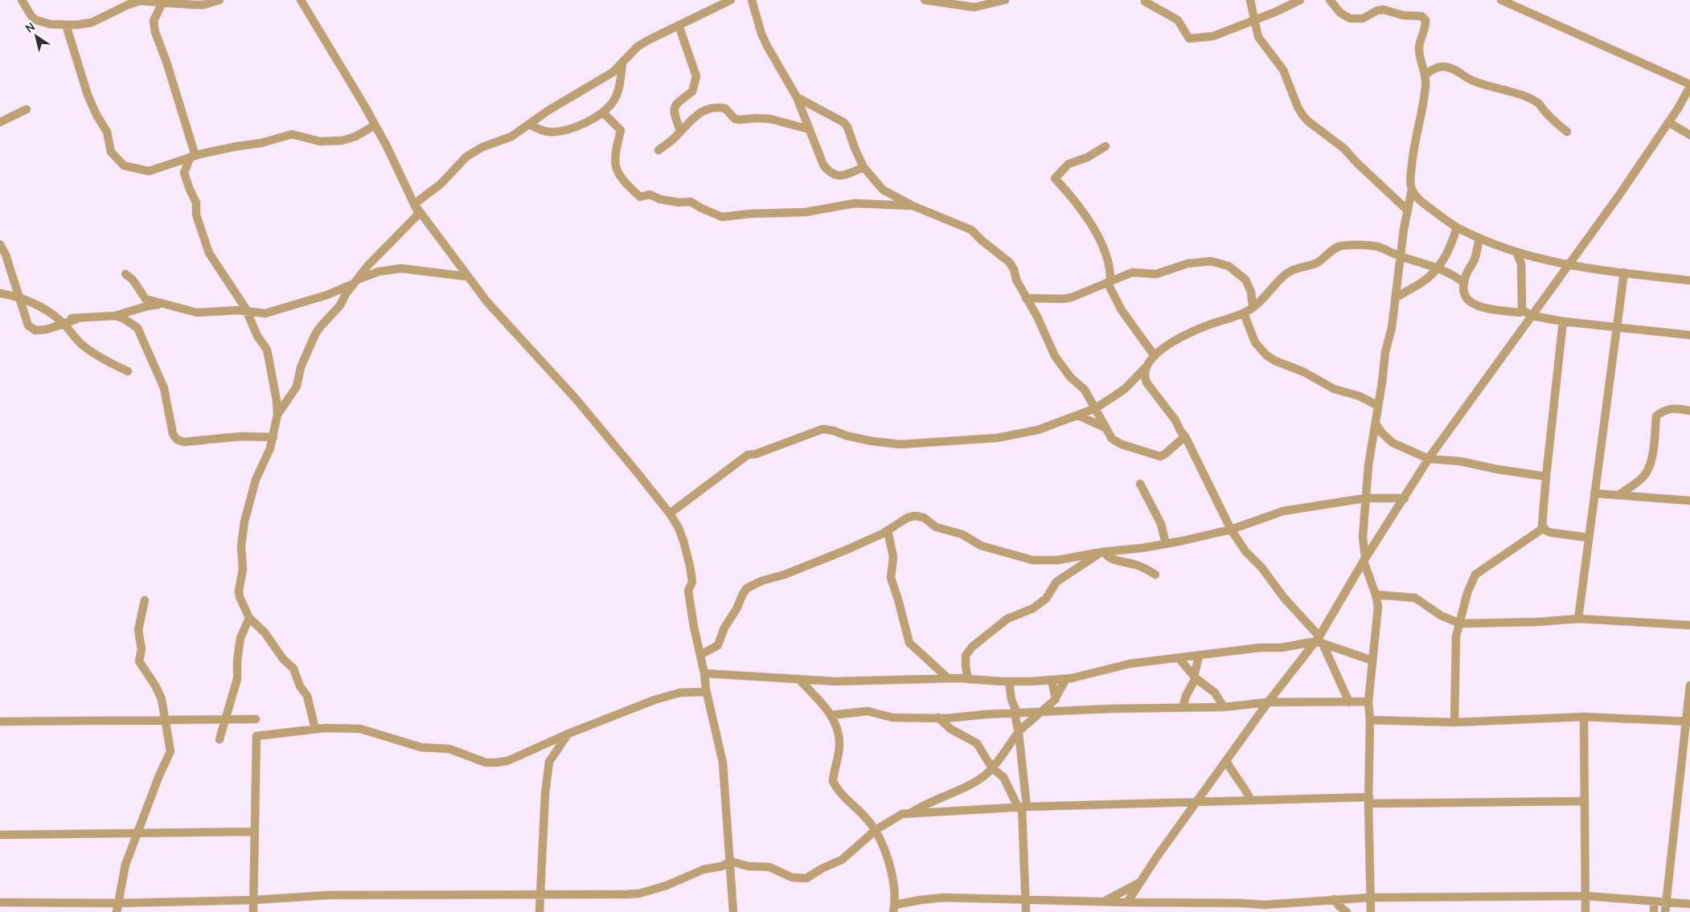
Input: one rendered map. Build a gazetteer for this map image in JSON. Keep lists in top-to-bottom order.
{
  "north": "top left"
}
